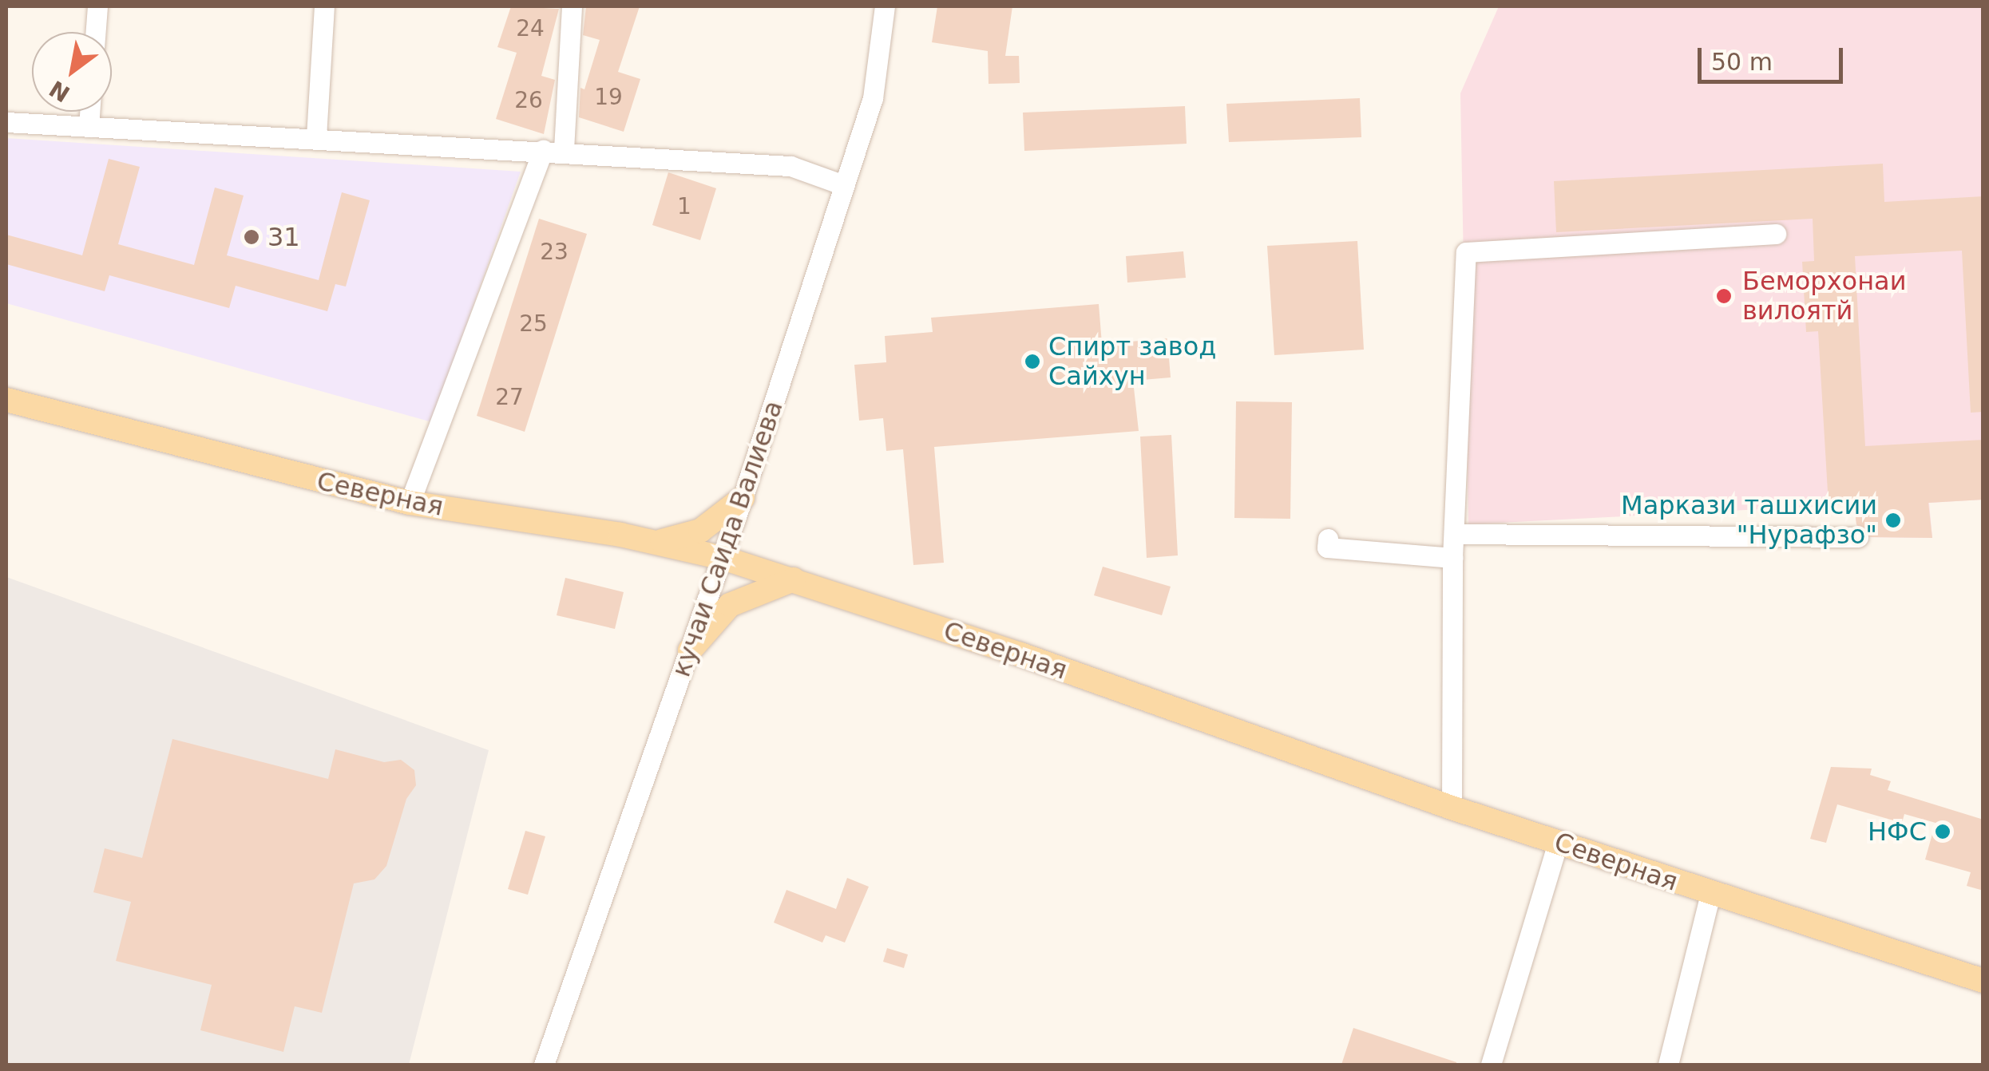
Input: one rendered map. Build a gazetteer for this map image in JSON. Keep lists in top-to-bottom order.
{
  "streets": {
    "main road": ["Северная"],
    "street": ["кучаи Саида Валиева"]
  },
  "crossings": [
    ["Северная", "кучаи Саида Валиева"]
  ],
  "places": [
    "31",
    "Беморхонаи вилоятй",
    "Спирт завод Сайхун",
    "Маркази ташхисии \"Нурафзо\"",
    "НФС"
  ],
  "house_numbers": [
    "24",
    "19",
    "26",
    "1",
    "23",
    "25",
    "27"
  ],
  "scale_bar": "50 m",
  "north": "bottom left"
}
